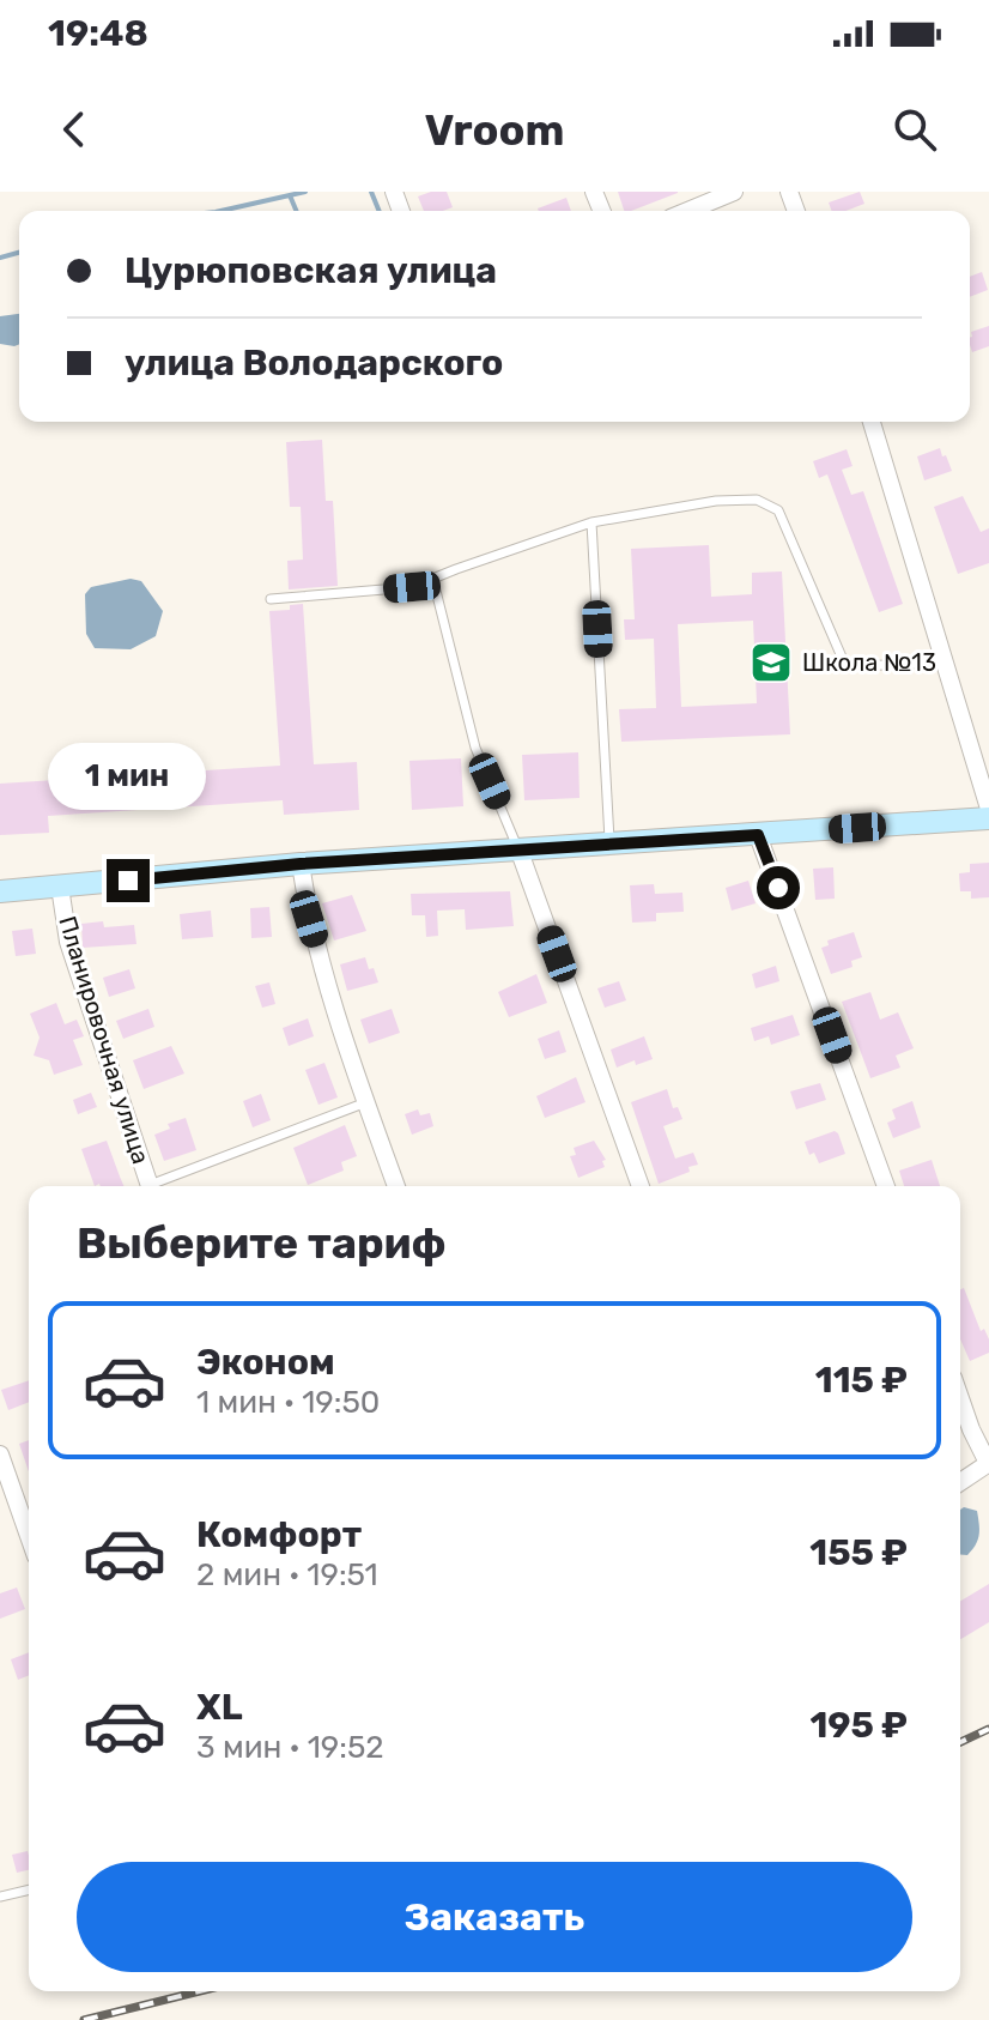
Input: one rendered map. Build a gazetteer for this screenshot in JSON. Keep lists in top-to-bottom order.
{
  "streets": {
    "street": ["Планировочная улица"]
  },
  "places": {
    "school or university": ["Школа №13"]
  },
  "page": {
    "status": "19:48",
    "header": "Vroom",
    "banner": ["Цурюповская улица", "улица Володарского"],
    "bubble": "1 мин",
    "heading": "Выберите тариф",
    "list": [
      {
        "name": "Эконом",
        "note": "1 мин · 19:50",
        "value": "115 ₽"
      },
      {
        "name": "Комфорт",
        "note": "2 мин · 19:51",
        "value": "155 ₽"
      },
      {
        "name": "XL",
        "note": "3 мин · 19:52",
        "value": "195 ₽"
      }
    ],
    "buttons": "Заказать"
  }
}
